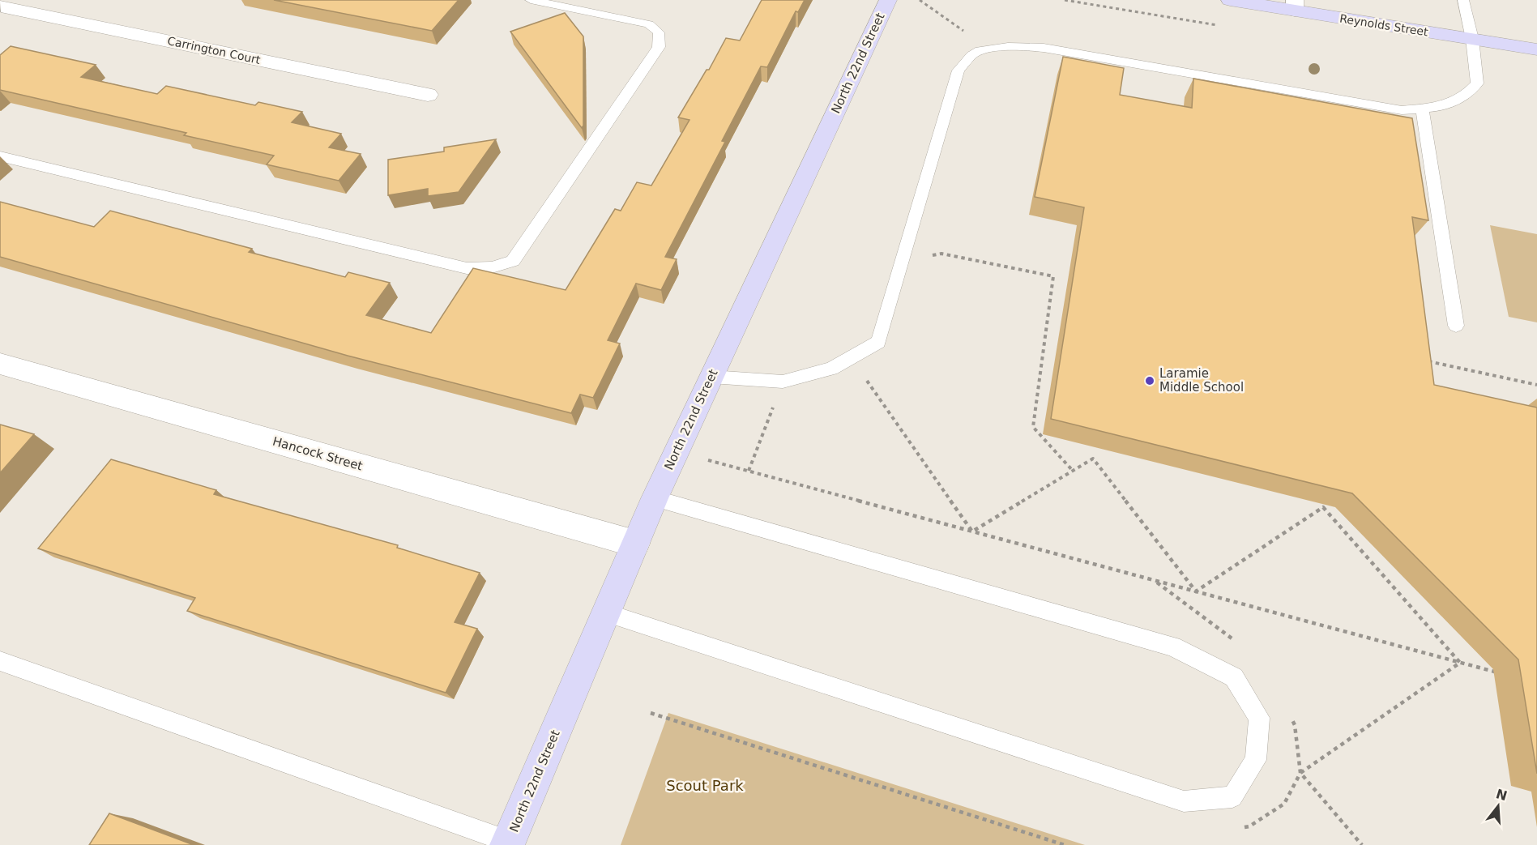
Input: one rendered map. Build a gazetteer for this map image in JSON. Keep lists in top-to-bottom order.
{
  "streets": {
    "street": [
      "Reynolds Street",
      "Carrington Court",
      "North 22nd Street",
      "Hancock Street"
    ]
  },
  "crossings": [
    ["North 22nd Street", "Hancock Street"]
  ],
  "parks": ["Scout Park"],
  "places": ["Laramie Middle School"],
  "north": "top"
}
